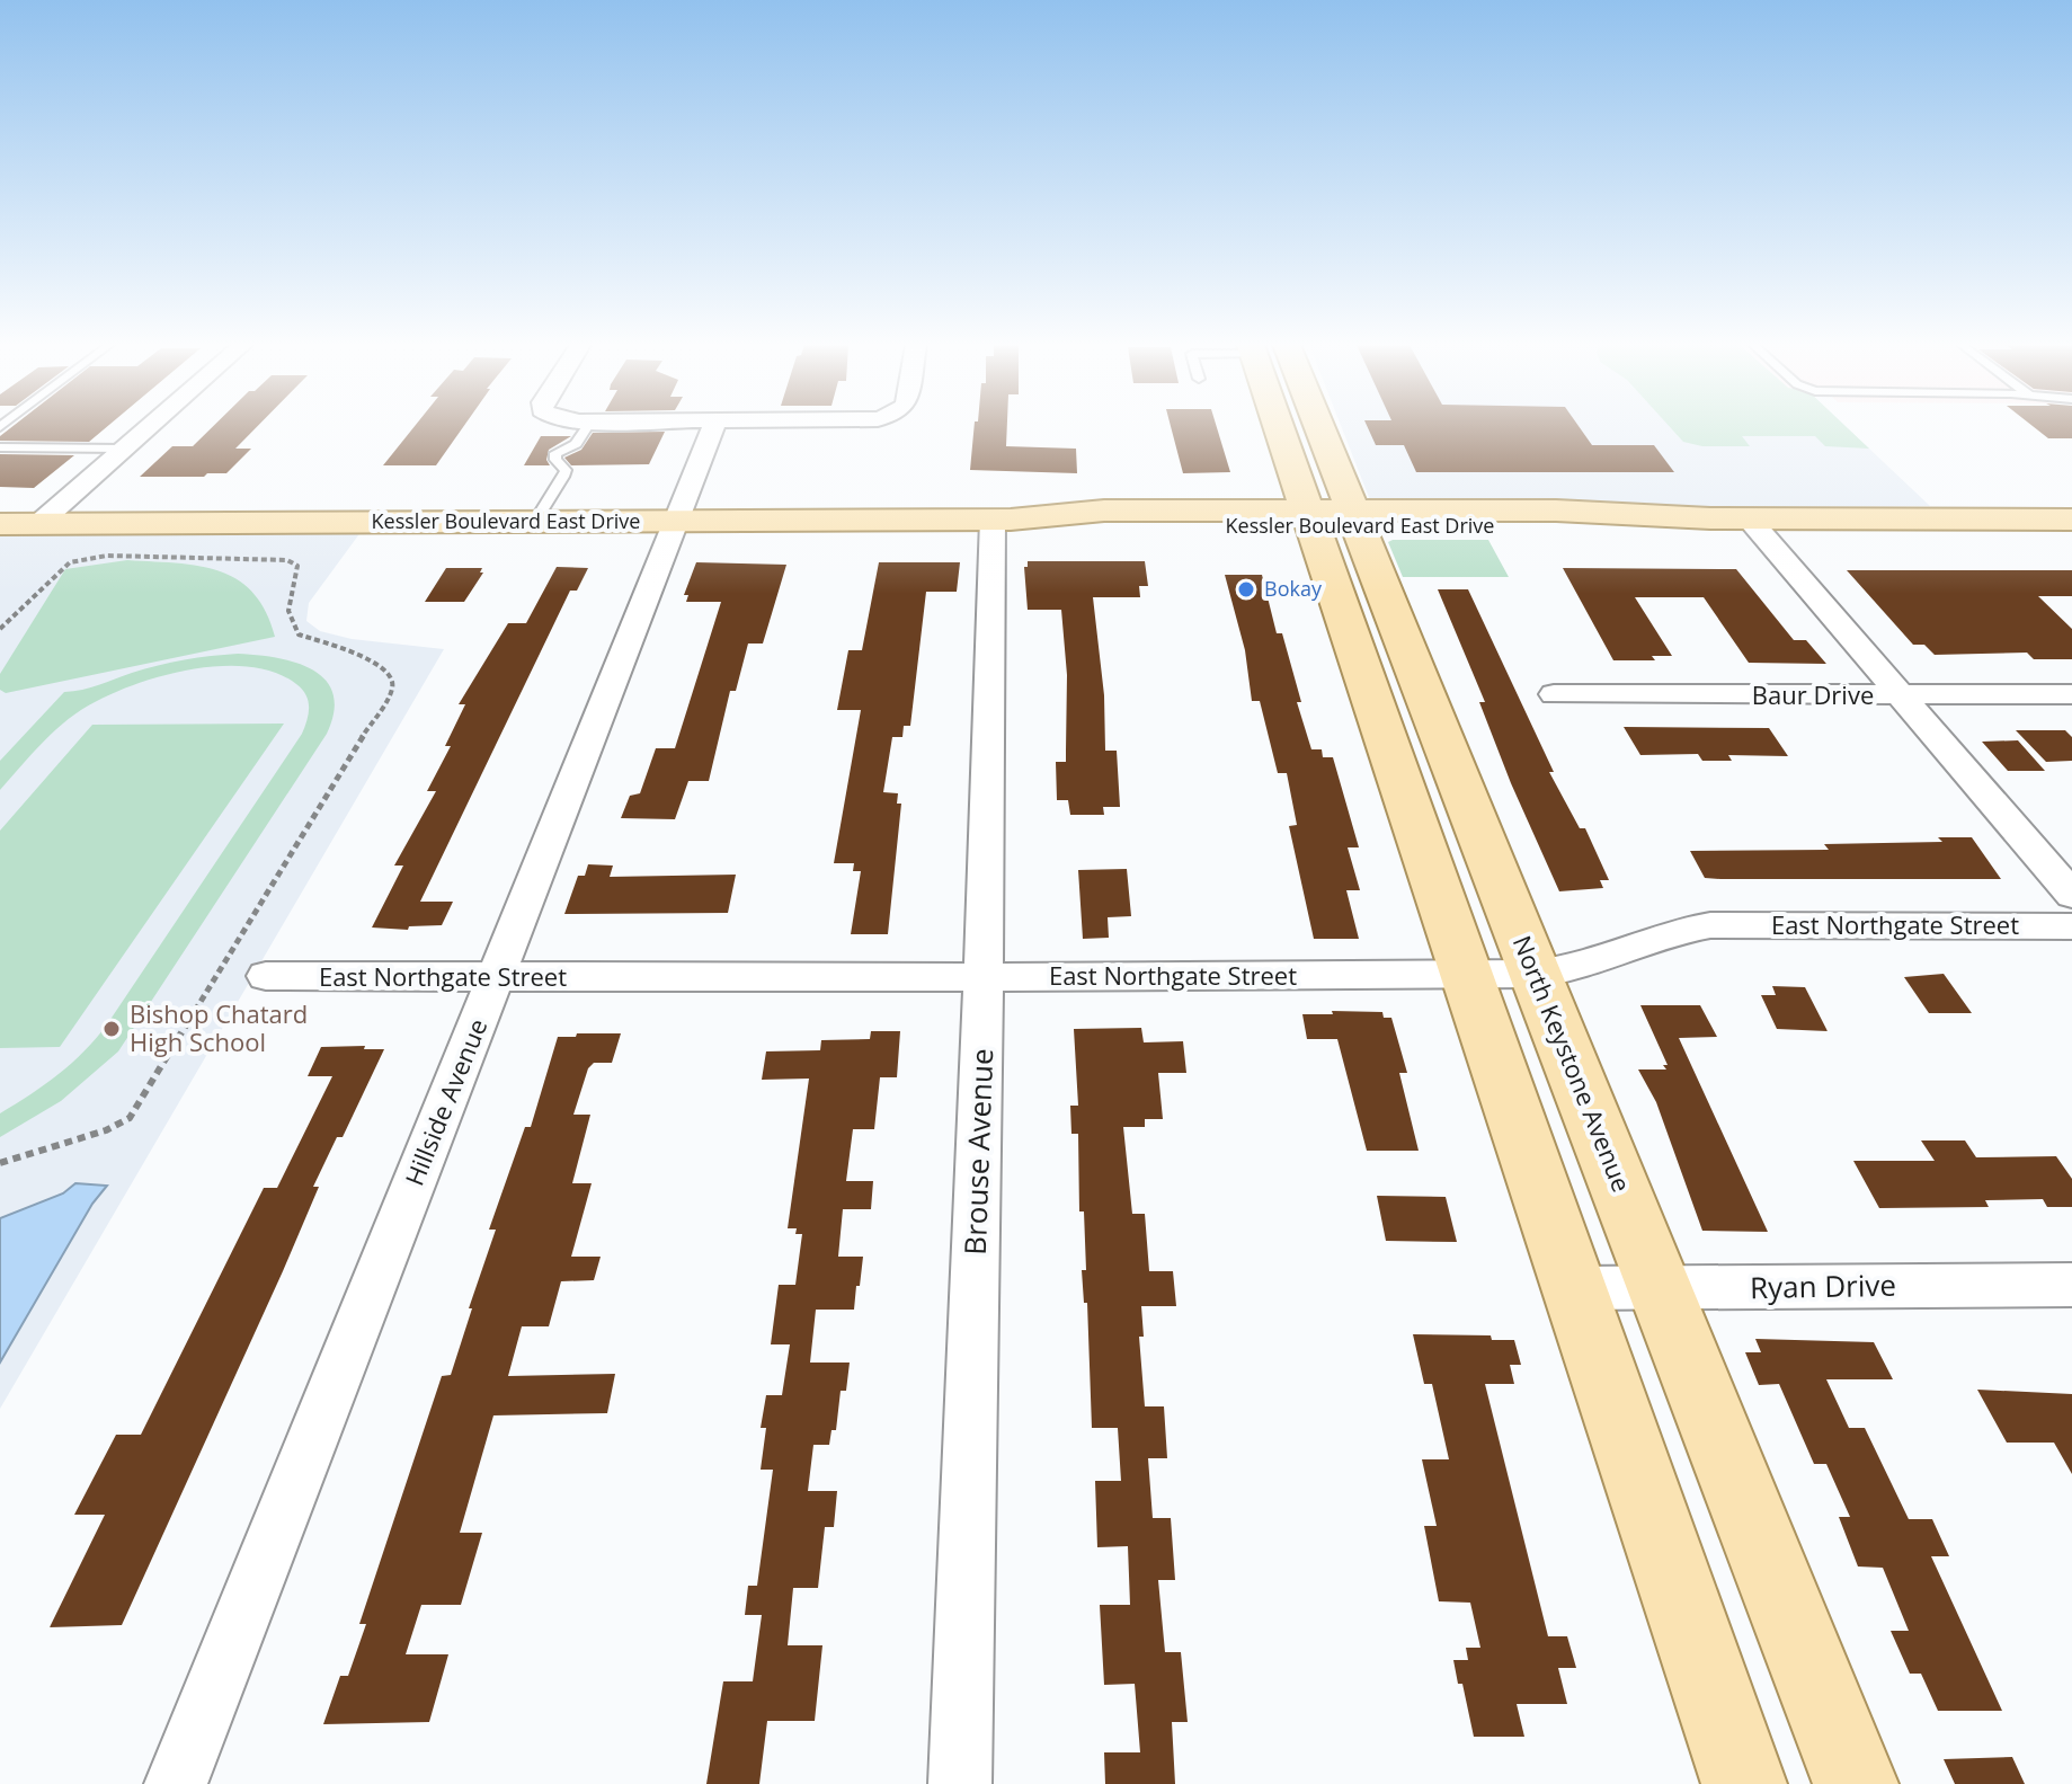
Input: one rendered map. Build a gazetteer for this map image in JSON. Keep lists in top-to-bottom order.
{
  "streets": {
    "main road": ["Kessler Boulevard East Drive", "North Keystone Avenue"],
    "street": [
      "Baur Drive",
      "East Northgate Street",
      "Hillside Avenue",
      "Brouse Avenue",
      "Ryan Drive"
    ]
  },
  "crossings": [
    ["Kessler Boulevard East Drive", "North Keystone Avenue"],
    ["Kessler Boulevard East Drive", "Hillside Avenue"],
    ["Kessler Boulevard East Drive", "Brouse Avenue"],
    ["East Northgate Street", "North Keystone Avenue"],
    ["East Northgate Street", "Hillside Avenue"],
    ["East Northgate Street", "Brouse Avenue"],
    ["North Keystone Avenue", "Ryan Drive"]
  ],
  "places": ["Bokay", "Bishop Chatard High School"]
}
